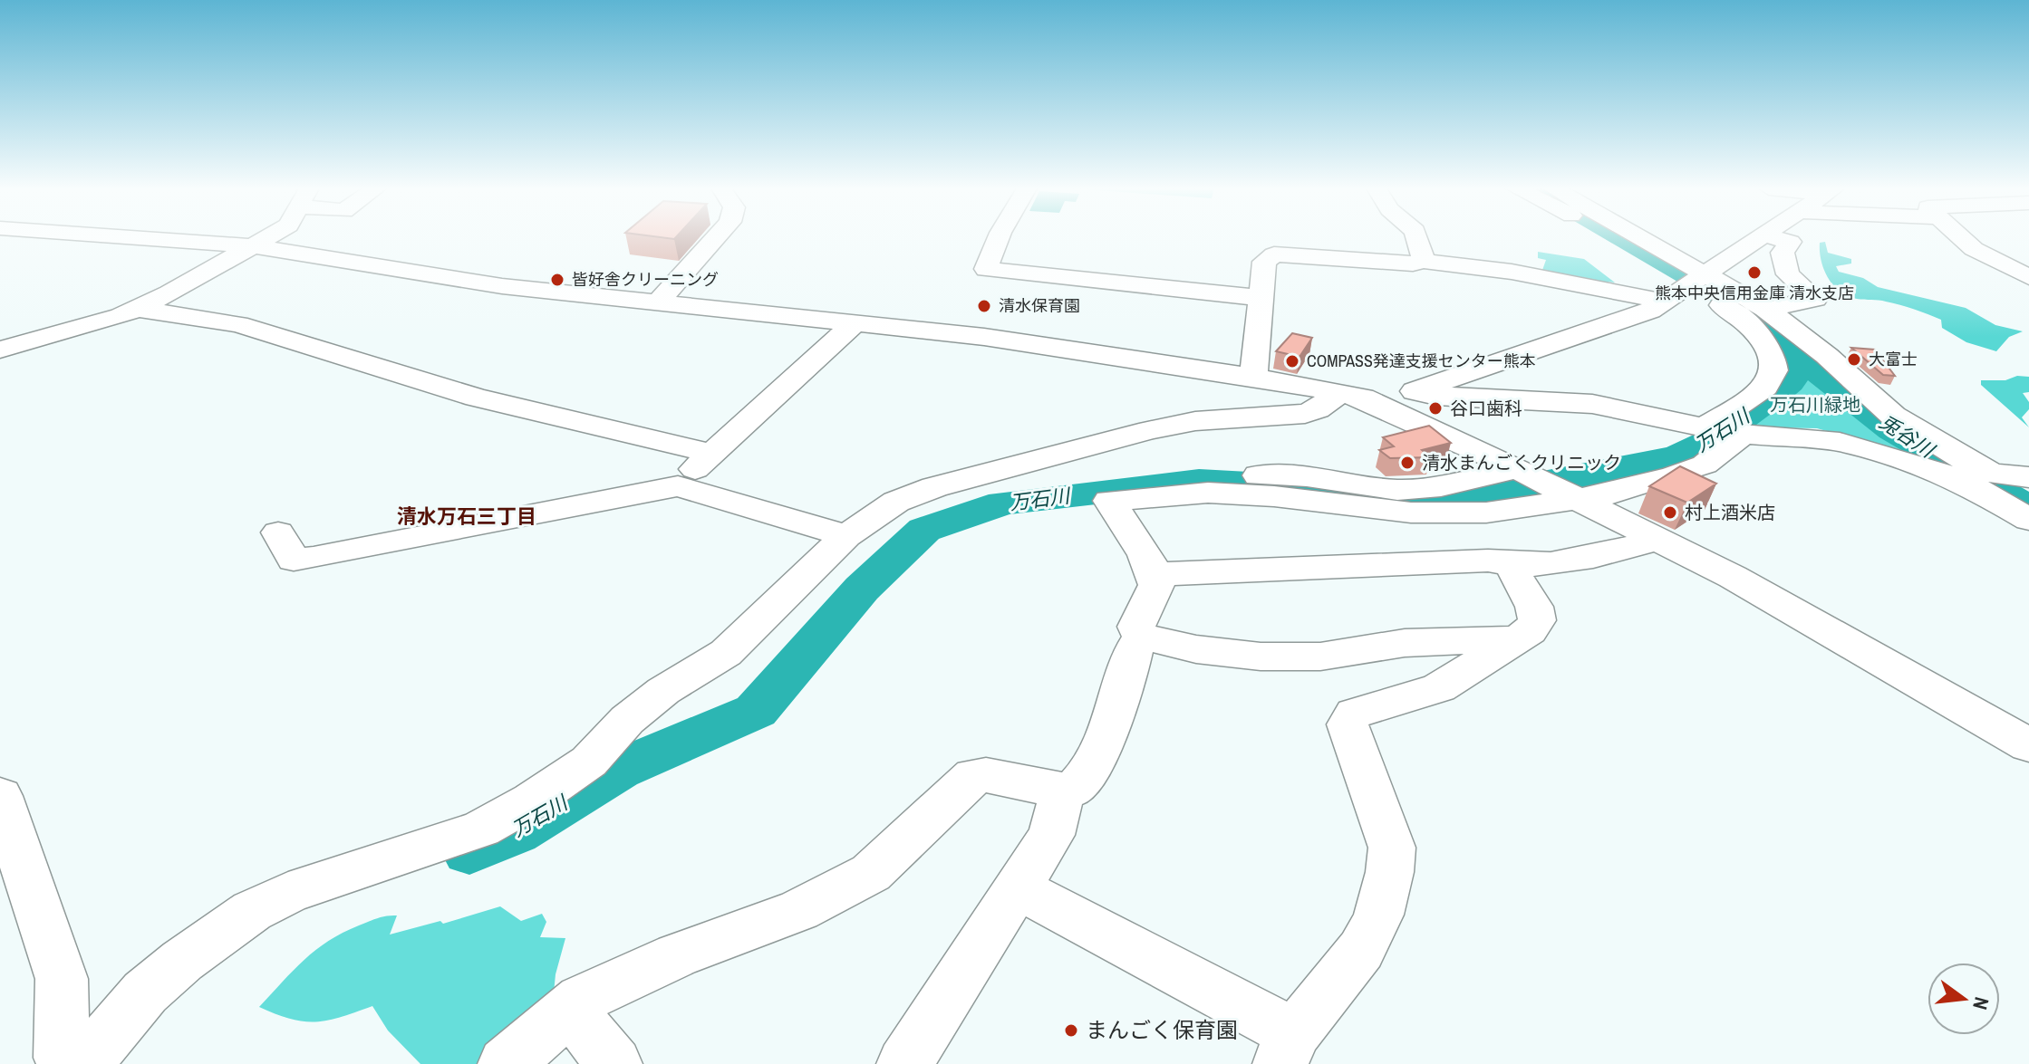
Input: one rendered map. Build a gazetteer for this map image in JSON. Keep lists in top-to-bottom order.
{
  "districts": ["清水万石三丁目"],
  "water": ["万石川", "兎谷川"],
  "parks": ["万石川緑地"],
  "places": [
    "熊本中央信用金庫 清水支店",
    "皆好舎クリーニング",
    "清水保育園",
    "大富士",
    "COMPASS発達支援センター熊本",
    "谷口歯科",
    "清水まんごくクリニック",
    "村上酒米店",
    "まんごく保育園"
  ],
  "north": "right"
}
